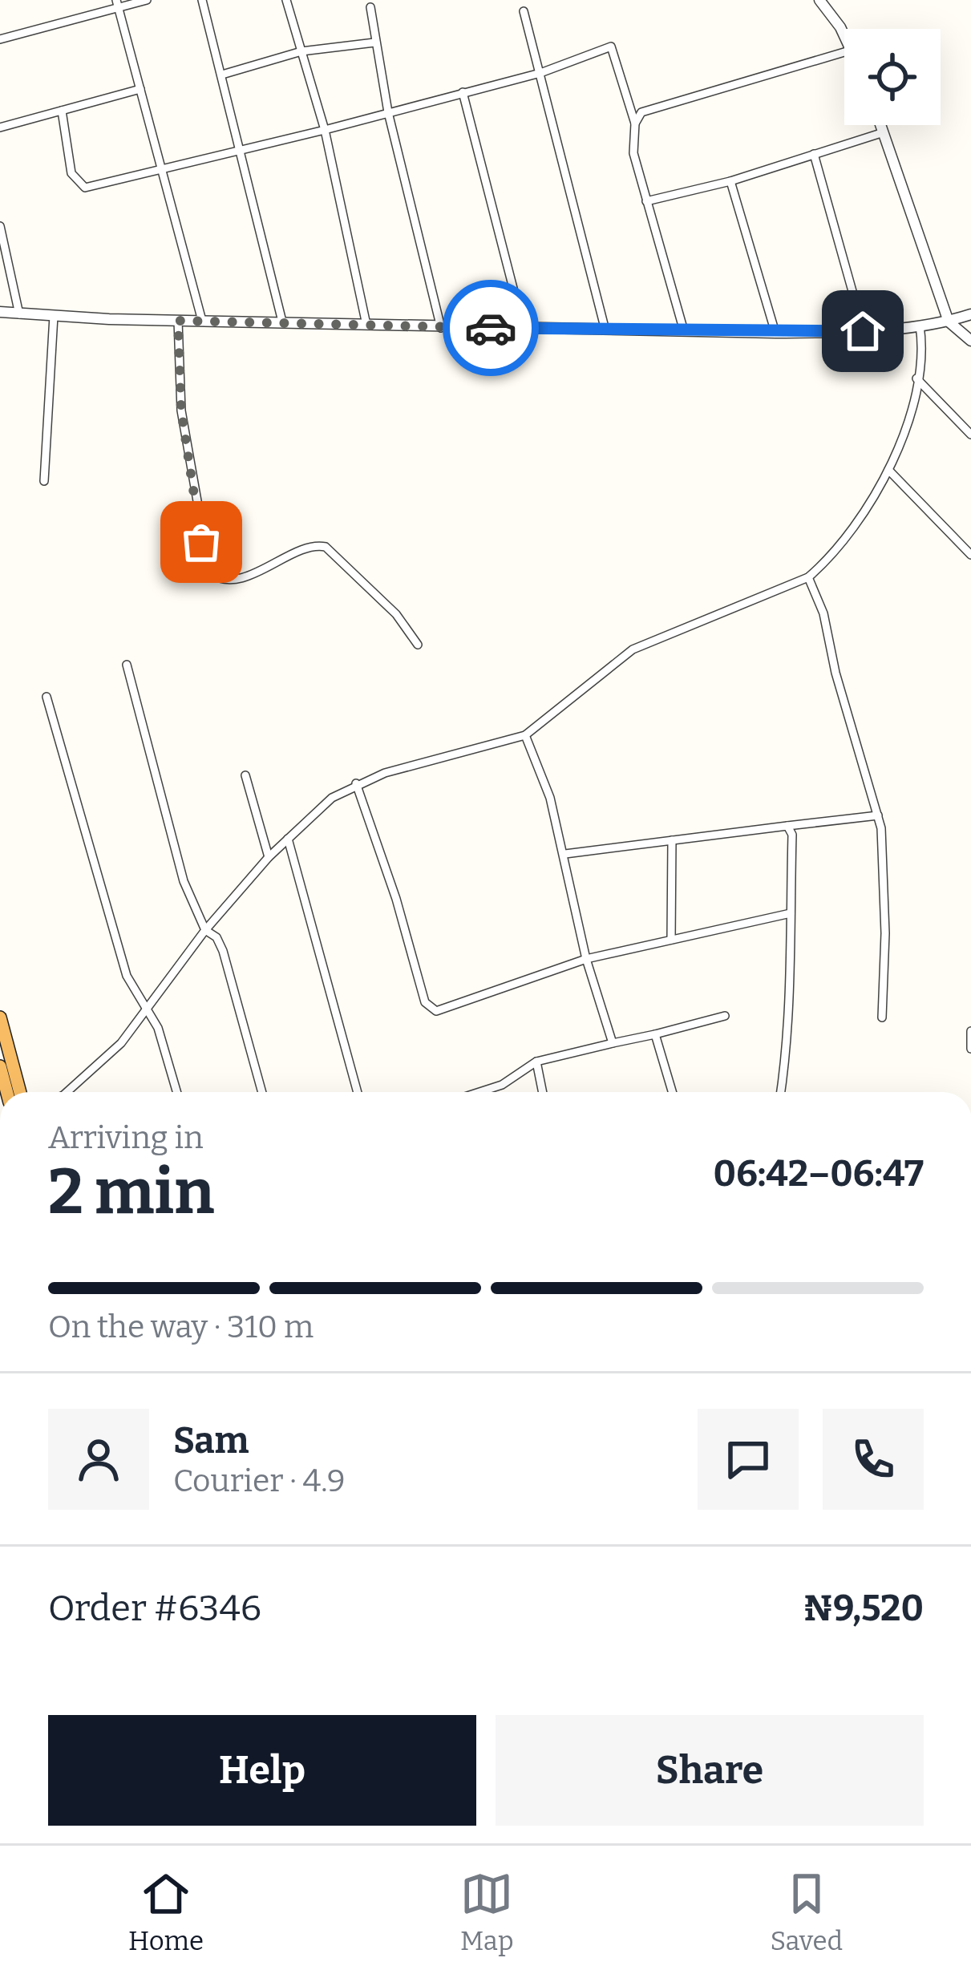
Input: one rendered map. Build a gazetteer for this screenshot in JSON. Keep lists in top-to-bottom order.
{
  "page": {
    "heading": ["2 min", "Arriving in", "06:42–06:47"],
    "panel": [
      "Sam",
      "Courier · 4.9",
      "Order #6346",
      "₦9,520"
    ],
    "bar": "On the way · 310 m",
    "buttons": ["Help", "Share"],
    "tabs": ["Home", "Map", "Saved"]
  }
}
